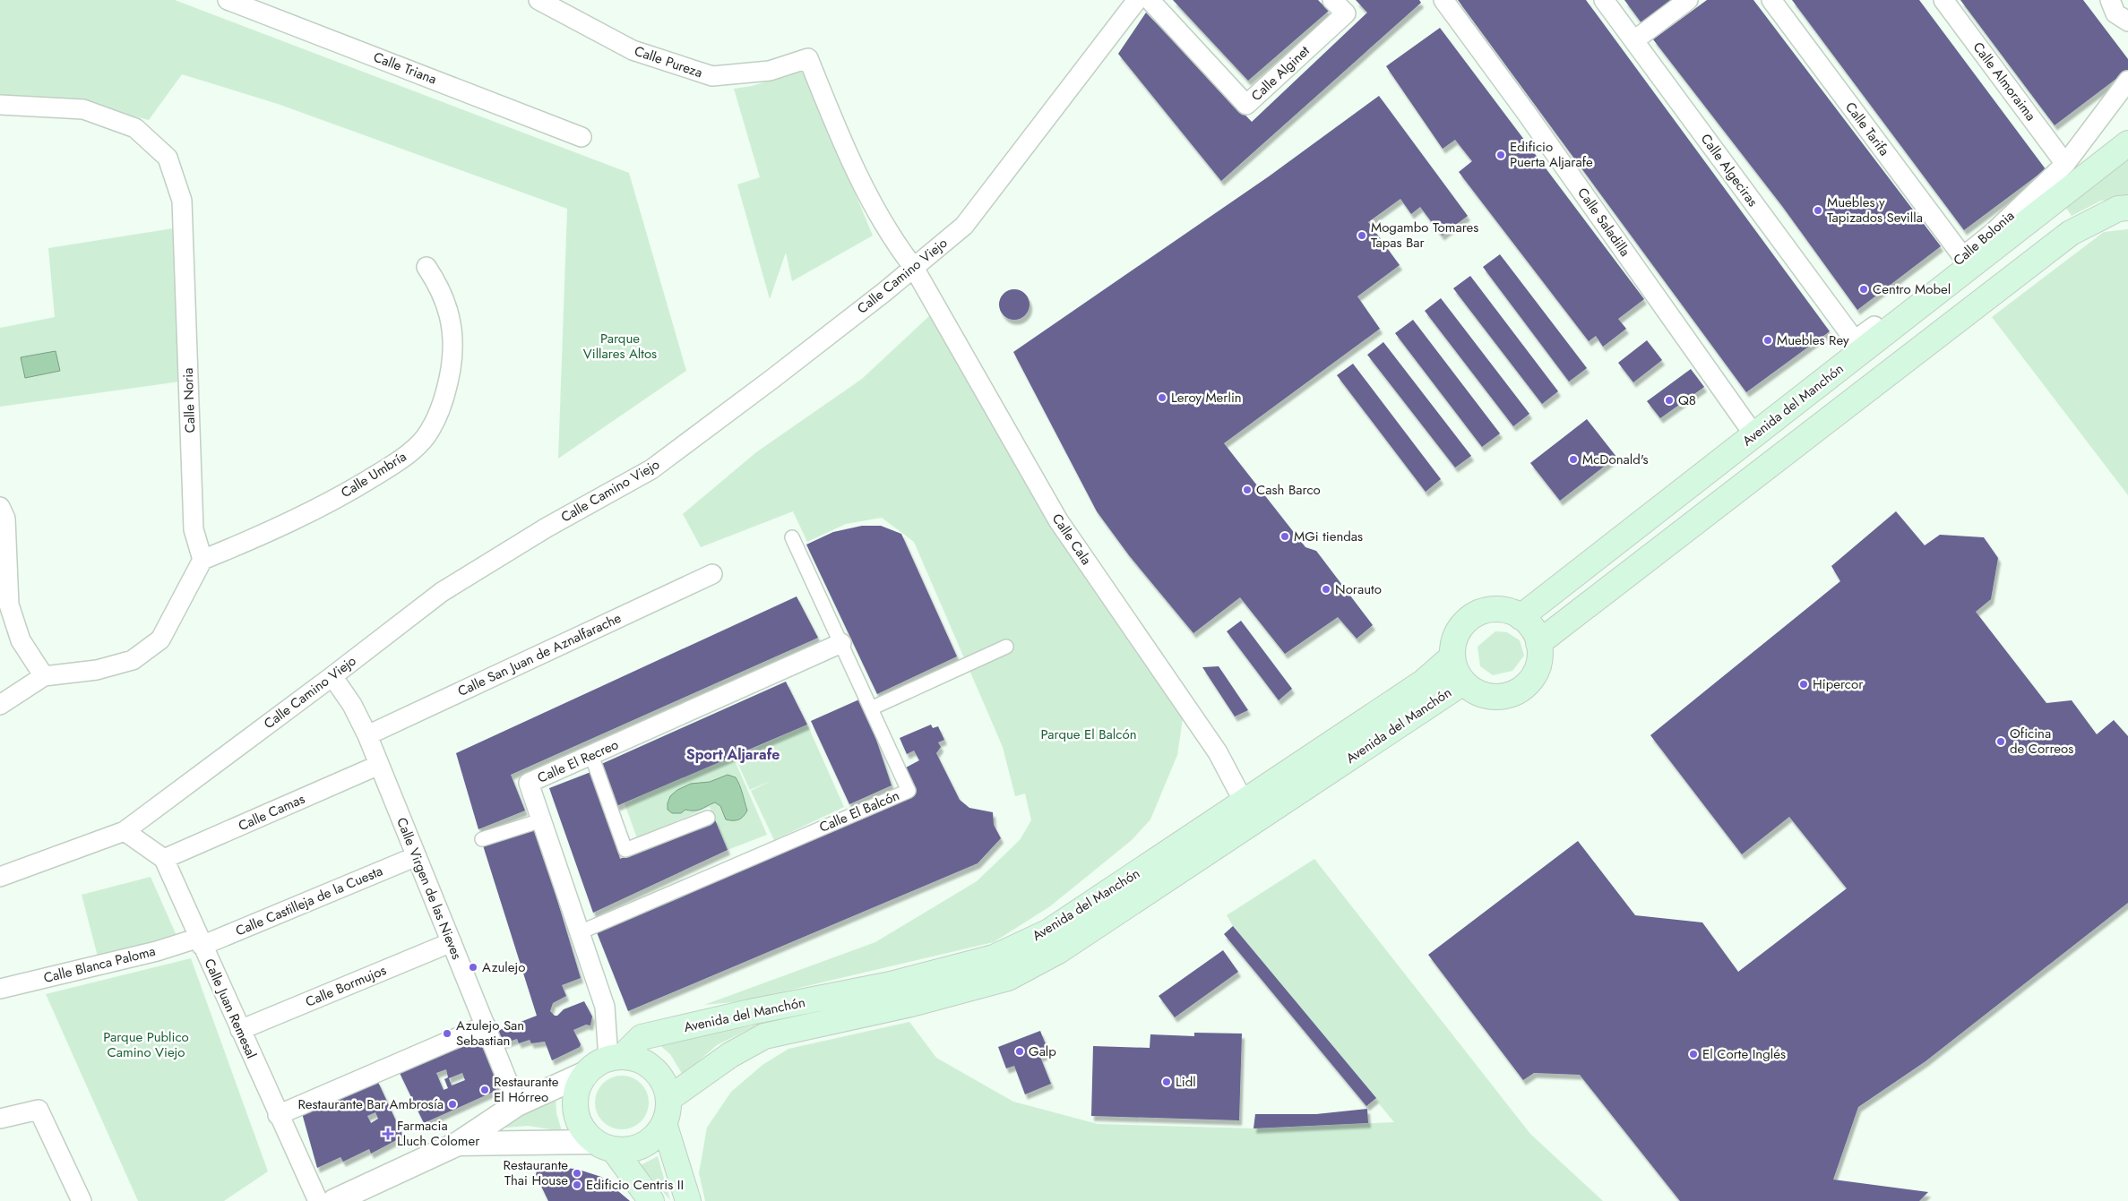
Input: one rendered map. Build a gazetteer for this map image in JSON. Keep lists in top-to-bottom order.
{
  "streets": {
    "main road": ["Avenida del Manchón"],
    "street": [
      "Calle Pureza",
      "Calle Triana",
      "Calle Alginet",
      "Calle Almoraima",
      "Calle Tarifa",
      "Calle Algeciras",
      "Calle Saladilla",
      "Calle Bolonia",
      "Calle Camino Viejo",
      "Calle Noria",
      "Calle Umbría",
      "Calle Cala",
      "Calle San Juan de Aznalfarache",
      "Calle El Recreo",
      "Calle El Balcón",
      "Calle Camas",
      "Calle Virgen de las Nieves",
      "Calle Castilleja de la Cuesta",
      "Calle Blanca Paloma",
      "Calle Bormujos",
      "Calle Juan Remesal"
    ]
  },
  "crossings": [
    ["Calle Pureza", "Calle Cala"],
    ["Calle Almoraima", "Calle Bolonia"],
    ["Calle Tarifa", "Calle Bolonia"],
    ["Calle Algeciras", "Calle Bolonia"],
    ["Calle Saladilla", "Avenida del Manchón"],
    ["Calle Camino Viejo", "Calle Cala"],
    ["Calle Camino Viejo", "Calle Virgen de las Nieves"],
    ["Calle Noria", "Calle Umbría"],
    ["Avenida del Manchón", "Calle Cala"],
    ["Avenida del Manchón", "Calle El Recreo"],
    ["Calle San Juan de Aznalfarache", "Calle Virgen de las Nieves"],
    ["Calle El Recreo", "Calle El Balcón"],
    ["Calle Camas", "Calle Virgen de las Nieves"],
    ["Calle Camas", "Calle Juan Remesal"],
    ["Calle Virgen de las Nieves", "Calle Castilleja de la Cuesta"],
    ["Calle Virgen de las Nieves", "Calle Bormujos"],
    ["Calle Castilleja de la Cuesta", "Calle Blanca Paloma"],
    ["Calle Castilleja de la Cuesta", "Calle Juan Remesal"],
    ["Calle Blanca Paloma", "Calle Juan Remesal"],
    ["Calle Bormujos", "Calle Juan Remesal"]
  ],
  "districts": ["Sport Aljarafe"],
  "parks": ["Parque Villares Altos", "Parque El Balcón", "Parque Publico Camino Viejo"],
  "places": {
    "other": [
      "Edificio Puerta Aljarafe",
      "Muebles y Tapizados Sevilla",
      "Mogambo Tomares Tapas Bar",
      "Centro Mobel",
      "Muebles Rey",
      "Leroy Merlin",
      "Q8",
      "McDonald's",
      "Cash Barco",
      "MGi tiendas",
      "Norauto",
      "Hipercor",
      "Oficina de Correos",
      "Azulejo",
      "Azulejo San Sebastian",
      "Galp",
      "El Corte Inglés",
      "Lidl",
      "Restaurante El Hórreo",
      "Restaurante Bar Ambrosía",
      "Restaurante Thai House",
      "Edificio Centris II"
    ],
    "health": ["Farmacia Lluch Colomer"]
  }
}
